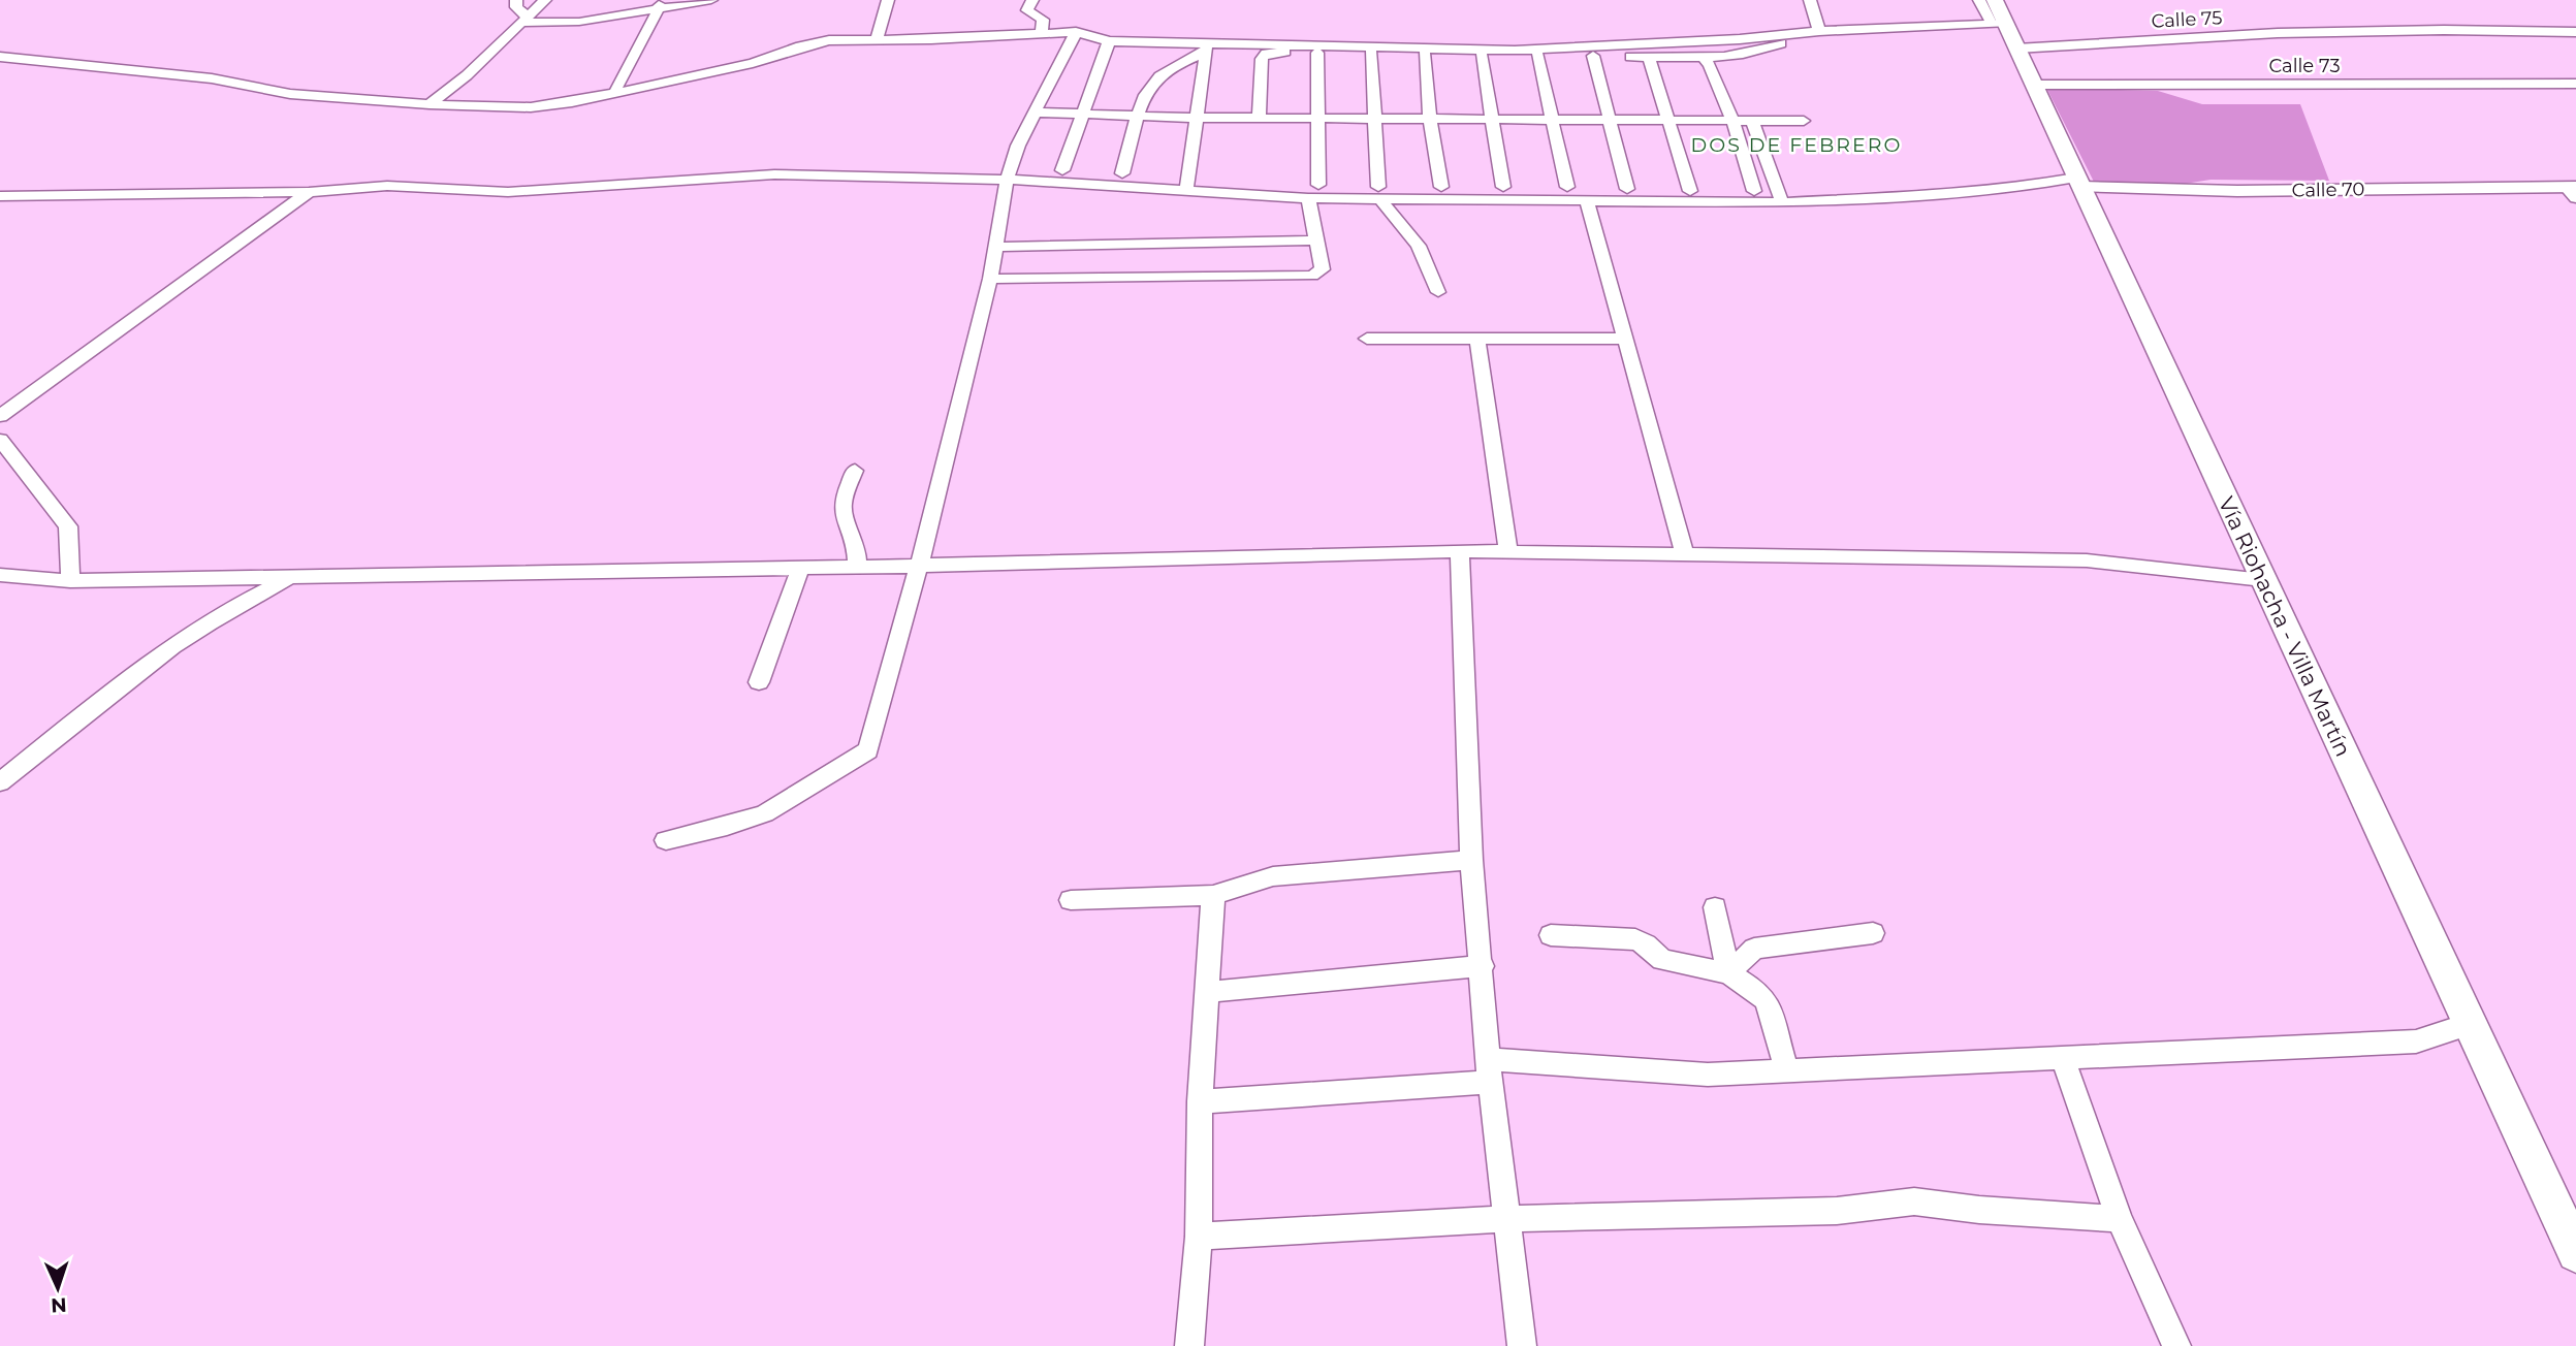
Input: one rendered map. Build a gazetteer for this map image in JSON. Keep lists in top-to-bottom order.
{
  "streets": {
    "main road": ["Vía Riohacha - Villa Martín"],
    "street": ["Calle 75", "Calle 73", "Calle 70"]
  },
  "crossings": [
    ["Calle 75", "Vía Riohacha - Villa Martín"],
    ["Calle 73", "Vía Riohacha - Villa Martín"],
    ["Calle 70", "Vía Riohacha - Villa Martín"]
  ],
  "districts": ["DOS DE FEBRERO"],
  "north": "bottom"
}
